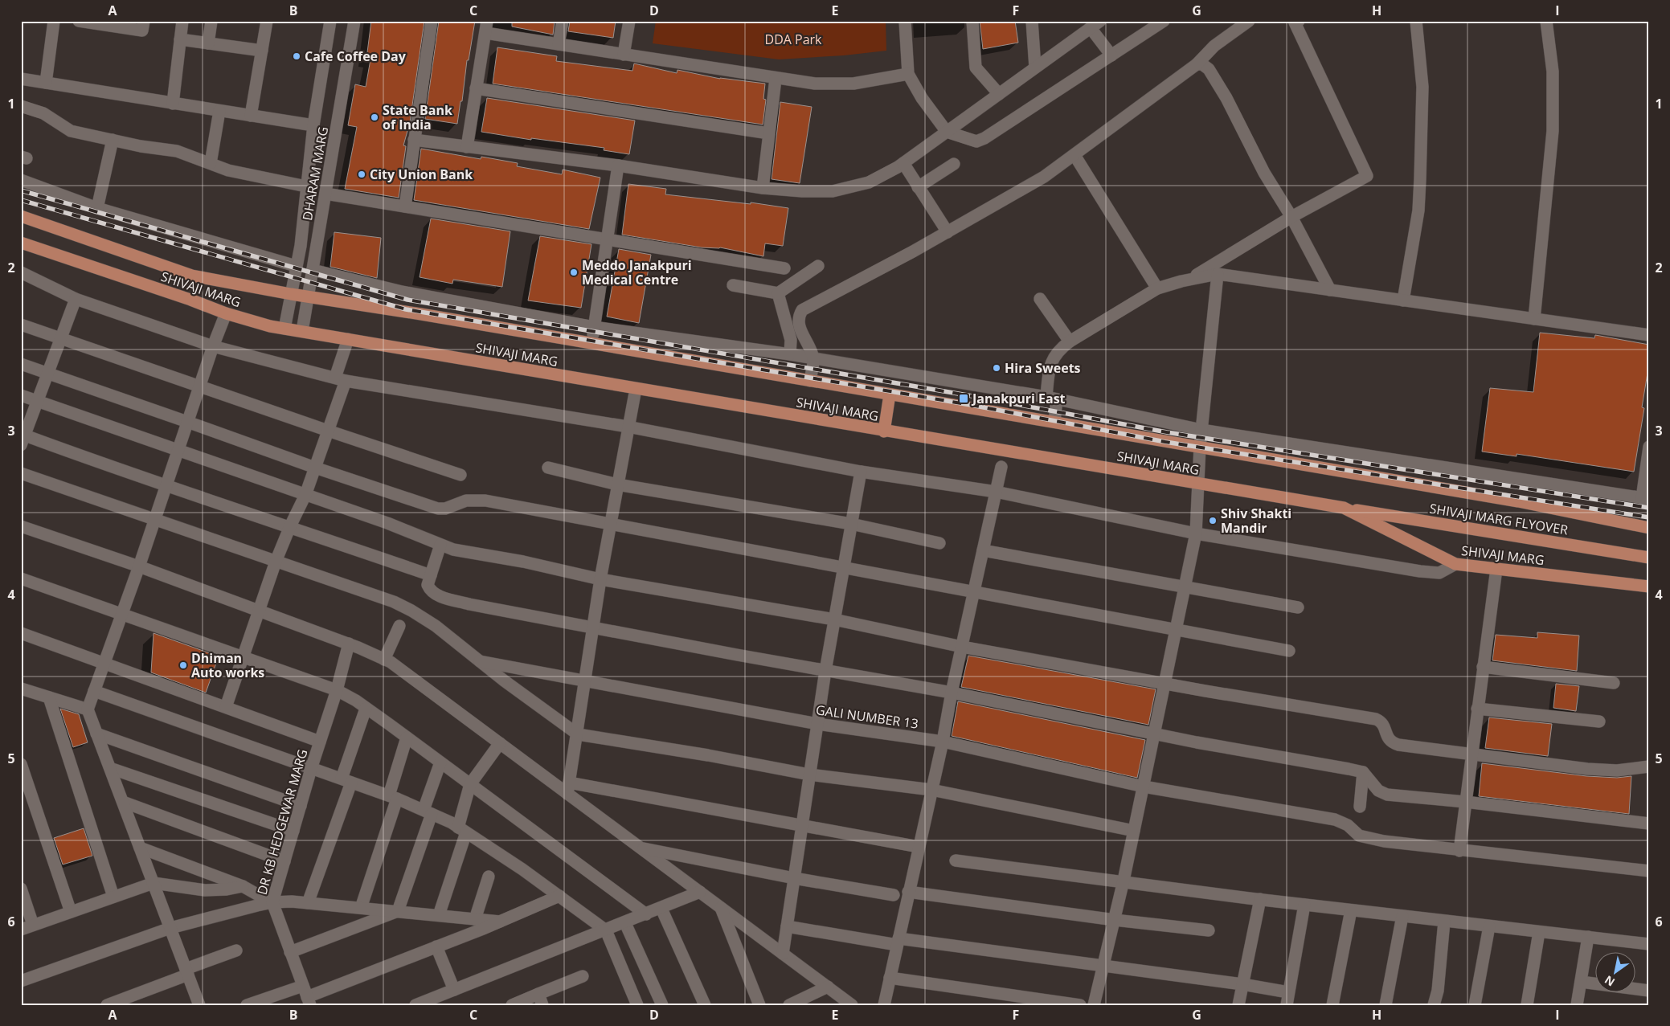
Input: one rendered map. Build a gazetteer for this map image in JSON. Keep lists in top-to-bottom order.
{
  "streets": {
    "main road": ["SHIVAJI MARG", "SHIVAJI MARG FLYOVER"],
    "street": ["DHARAM MARG", "GALI NUMBER 13", "DR KB HEDGEWAR MARG"]
  },
  "crossings": [
    ["DHARAM MARG", "SHIVAJI MARG"],
    ["SHIVAJI MARG", "SHIVAJI MARG FLYOVER"]
  ],
  "parks": ["DDA Park"],
  "places": {
    "other": [
      "Cafe Coffee Day",
      "State Bank of India",
      "City Union Bank",
      "Meddo Janakpuri Medical Centre",
      "Hira Sweets",
      "Shiv Shakti Mandir",
      "Dhiman Auto works"
    ],
    "transit": ["Janakpuri East"]
  },
  "north": "bottom left",
  "grid": {
    "columns": [
      "A",
      "B",
      "C",
      "D",
      "E",
      "F",
      "G",
      "H",
      "I"
    ],
    "rows": [
      "1",
      "2",
      "3",
      "4",
      "5",
      "6"
    ]
  }
}
